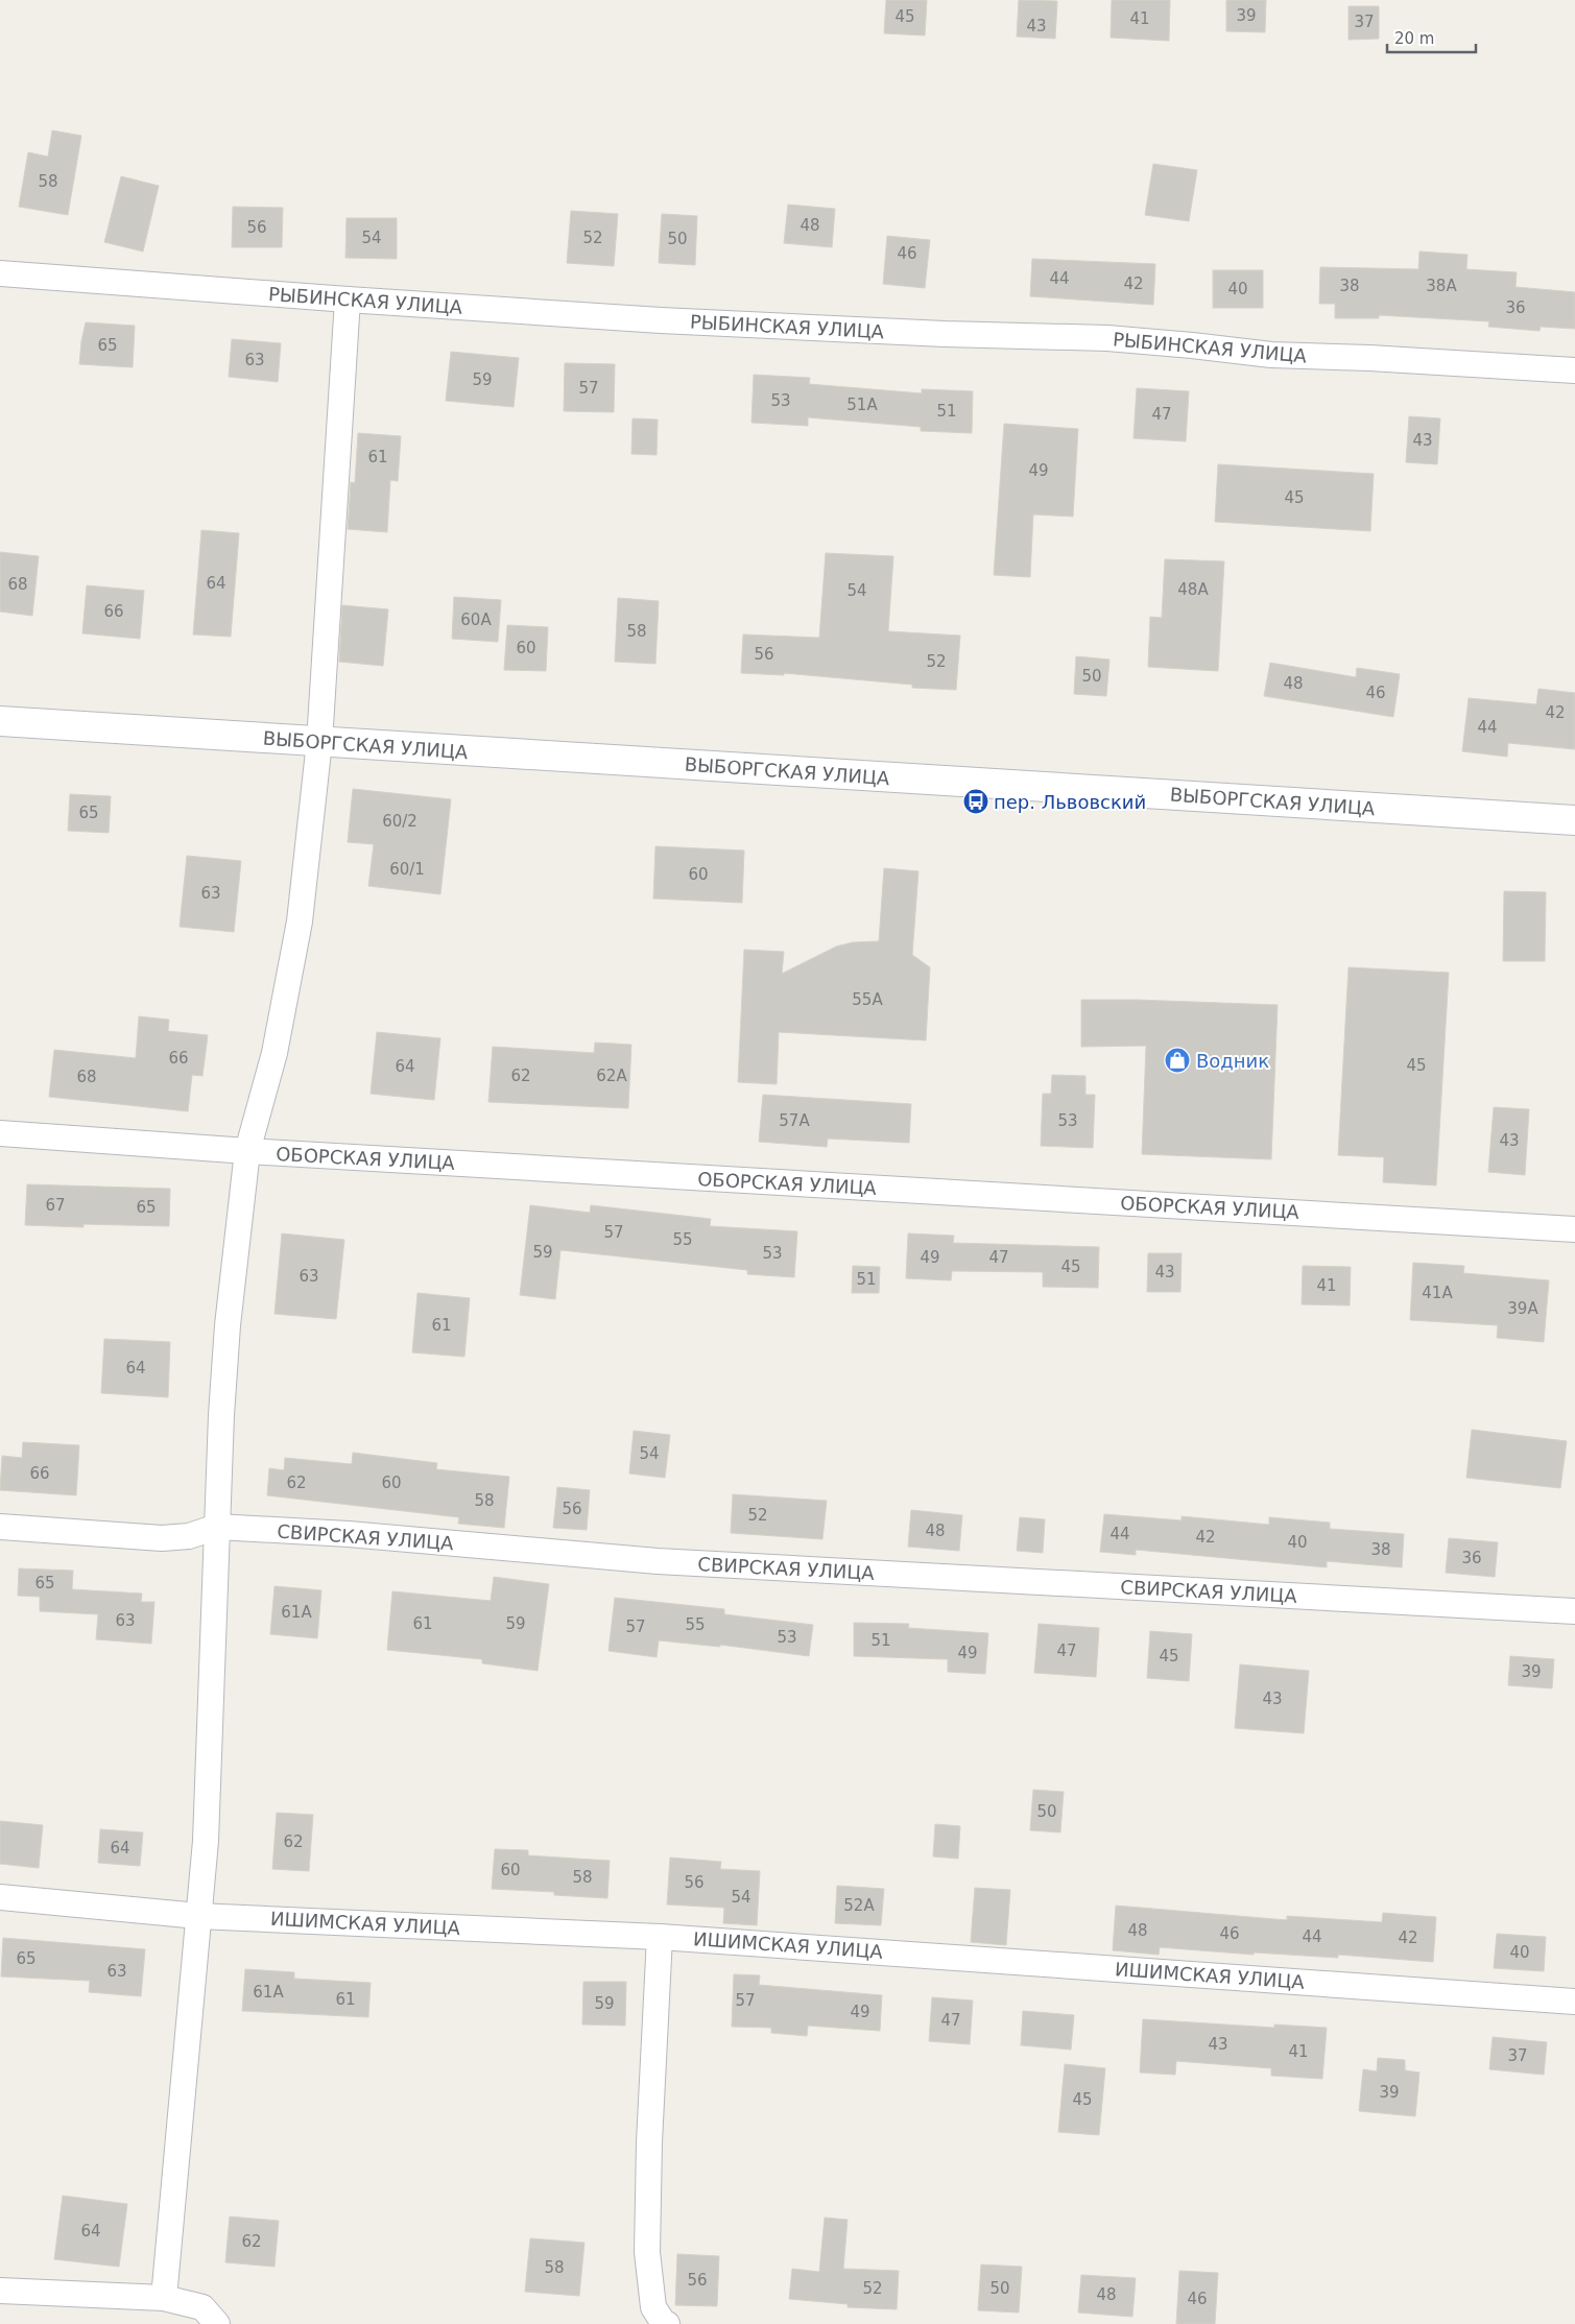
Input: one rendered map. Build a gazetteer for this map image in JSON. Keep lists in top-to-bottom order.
{
  "streets": {
    "street": [
      "РЫБИНСКАЯ УЛИЦА",
      "ВЫБОРГСКАЯ УЛИЦА",
      "ОБОРСКАЯ УЛИЦА",
      "СВИРСКАЯ УЛИЦА",
      "ИШИМСКАЯ УЛИЦА"
    ]
  },
  "places": {
    "bus stop": ["пер. Львовский"],
    "shop": ["Водник"]
  },
  "house_numbers": [
    "39",
    "45",
    "41",
    "37",
    "43",
    "58",
    "48",
    "56",
    "54",
    "52",
    "50",
    "46",
    "44",
    "42",
    "38",
    "38А",
    "40",
    "36",
    "65",
    "63",
    "59",
    "57",
    "53",
    "51А",
    "51",
    "47",
    "43",
    "61",
    "49",
    "45",
    "64",
    "68",
    "48А",
    "54",
    "66",
    "60А",
    "58",
    "60",
    "56",
    "52",
    "50",
    "48",
    "46",
    "42",
    "44",
    "65",
    "60/2",
    "60/1",
    "60",
    "63",
    "55А",
    "66",
    "45",
    "64",
    "62",
    "62А",
    "68",
    "57А",
    "53",
    "43",
    "67",
    "65",
    "57",
    "55",
    "59",
    "53",
    "49",
    "47",
    "45",
    "43",
    "63",
    "51",
    "41",
    "41А",
    "39А",
    "61",
    "64",
    "54",
    "66",
    "62",
    "60",
    "58",
    "56",
    "52",
    "48",
    "44",
    "42",
    "40",
    "38",
    "36",
    "65",
    "61А",
    "63",
    "61",
    "59",
    "55",
    "57",
    "53",
    "51",
    "47",
    "49",
    "45",
    "39",
    "43",
    "50",
    "62",
    "64",
    "60",
    "58",
    "56",
    "54",
    "52А",
    "48",
    "46",
    "44",
    "42",
    "40",
    "65",
    "63",
    "61А",
    "61",
    "57",
    "59",
    "49",
    "47",
    "43",
    "41",
    "37",
    "39",
    "45",
    "64",
    "62",
    "58",
    "56",
    "52",
    "50",
    "48",
    "46"
  ],
  "scale_bar": "20 m"
}
